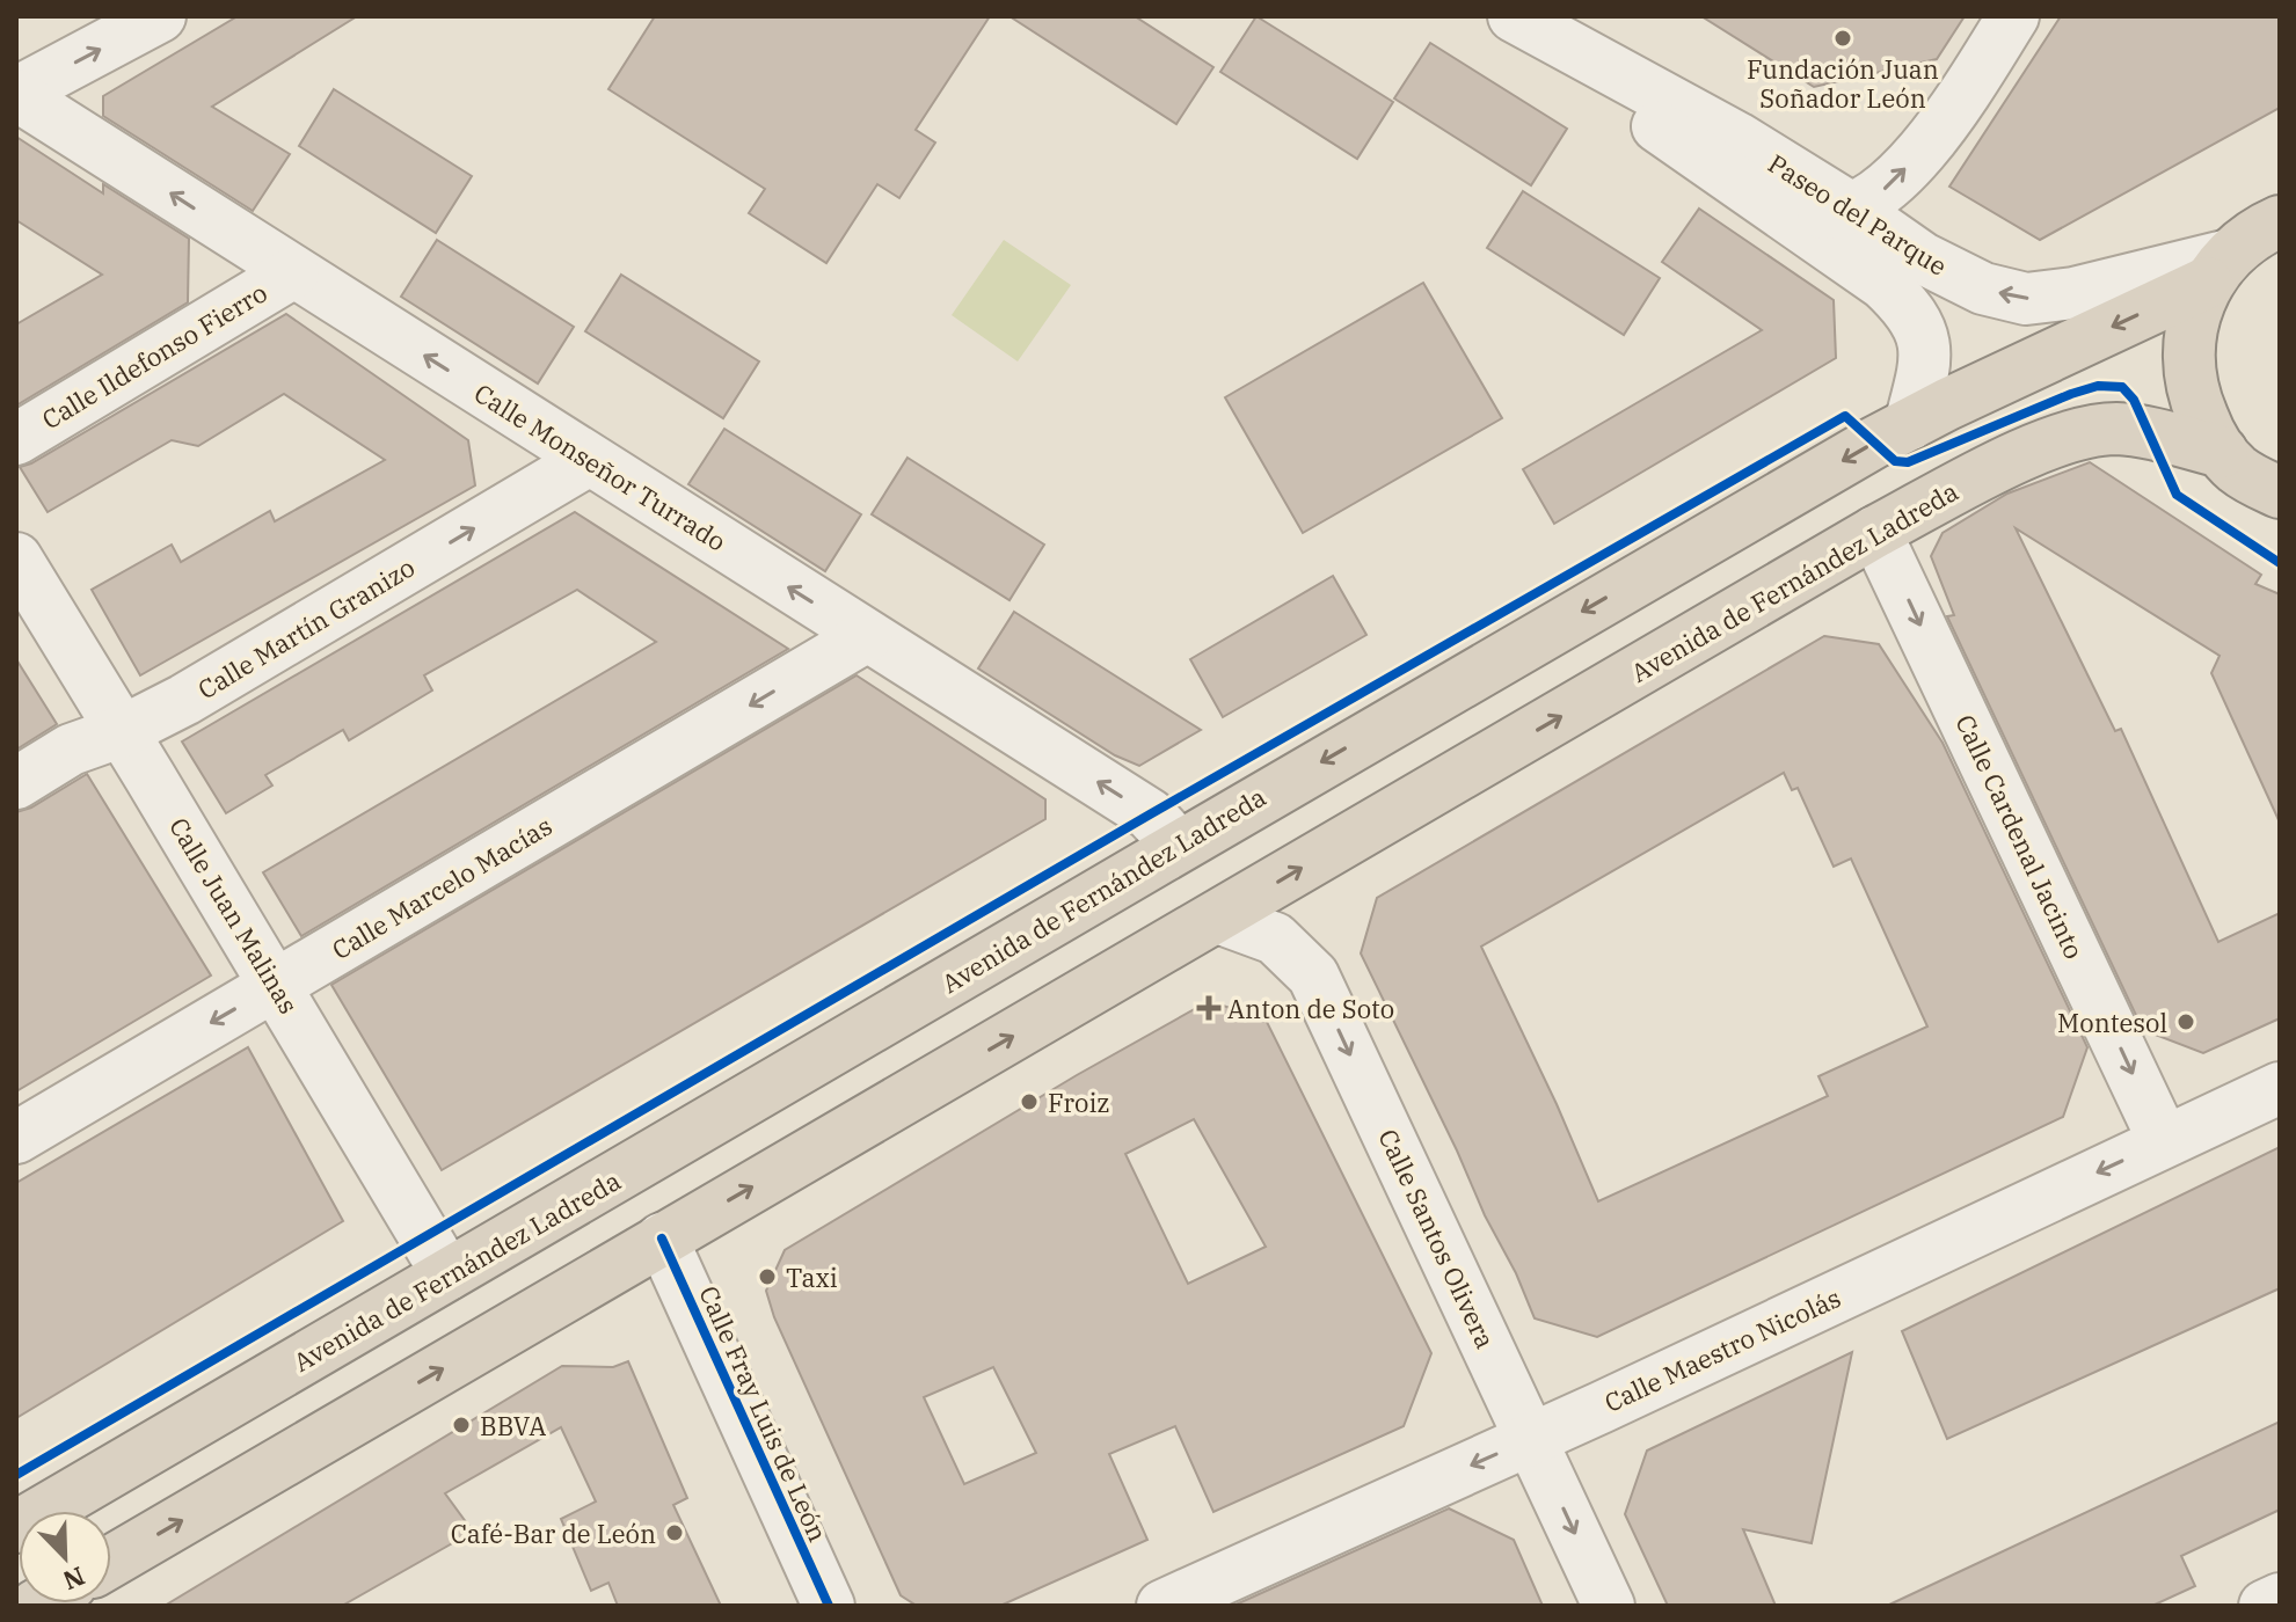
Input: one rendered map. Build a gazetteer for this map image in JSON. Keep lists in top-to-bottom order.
{
  "streets": {
    "highway": ["Avenida de Fernández Ladreda"],
    "street": [
      "Paseo del Parque",
      "Calle Ildefonso Fierro",
      "Calle Monseñor Turrado",
      "Calle Martín Granizo",
      "Calle Cardenal Jacinto",
      "Calle Marcelo Macías",
      "Calle Juan Malinas",
      "Calle Santos Olivera",
      "Calle Maestro Nicolás",
      "Calle Fray Luis de León"
    ]
  },
  "crossings": [
    ["Paseo del Parque", "Avenida de Fernández Ladreda"],
    ["Calle Ildefonso Fierro", "Calle Monseñor Turrado"],
    ["Calle Monseñor Turrado", "Avenida de Fernández Ladreda"],
    ["Calle Monseñor Turrado", "Calle Martín Granizo"],
    ["Calle Monseñor Turrado", "Calle Marcelo Macías"],
    ["Avenida de Fernández Ladreda", "Calle Cardenal Jacinto"],
    ["Avenida de Fernández Ladreda", "Calle Juan Malinas"],
    ["Avenida de Fernández Ladreda", "Calle Santos Olivera"],
    ["Avenida de Fernández Ladreda", "Calle Fray Luis de León"],
    ["Calle Martín Granizo", "Calle Juan Malinas"],
    ["Calle Cardenal Jacinto", "Calle Maestro Nicolás"],
    ["Calle Marcelo Macías", "Calle Juan Malinas"],
    ["Calle Santos Olivera", "Calle Maestro Nicolás"]
  ],
  "one_way": [
    "Calle Monseñor Turrado",
    "Calle Martín Granizo",
    "Calle Cardenal Jacinto",
    "Calle Marcelo Macías",
    "Calle Santos Olivera",
    "Calle Maestro Nicolás"
  ],
  "places": {
    "other": [
      "Fundación Juan Soñador León",
      "Montesol",
      "Froiz",
      "Taxi",
      "BBVA",
      "Café-Bar de León"
    ],
    "health": ["Anton de Soto"]
  },
  "north": "bottom right"
}
